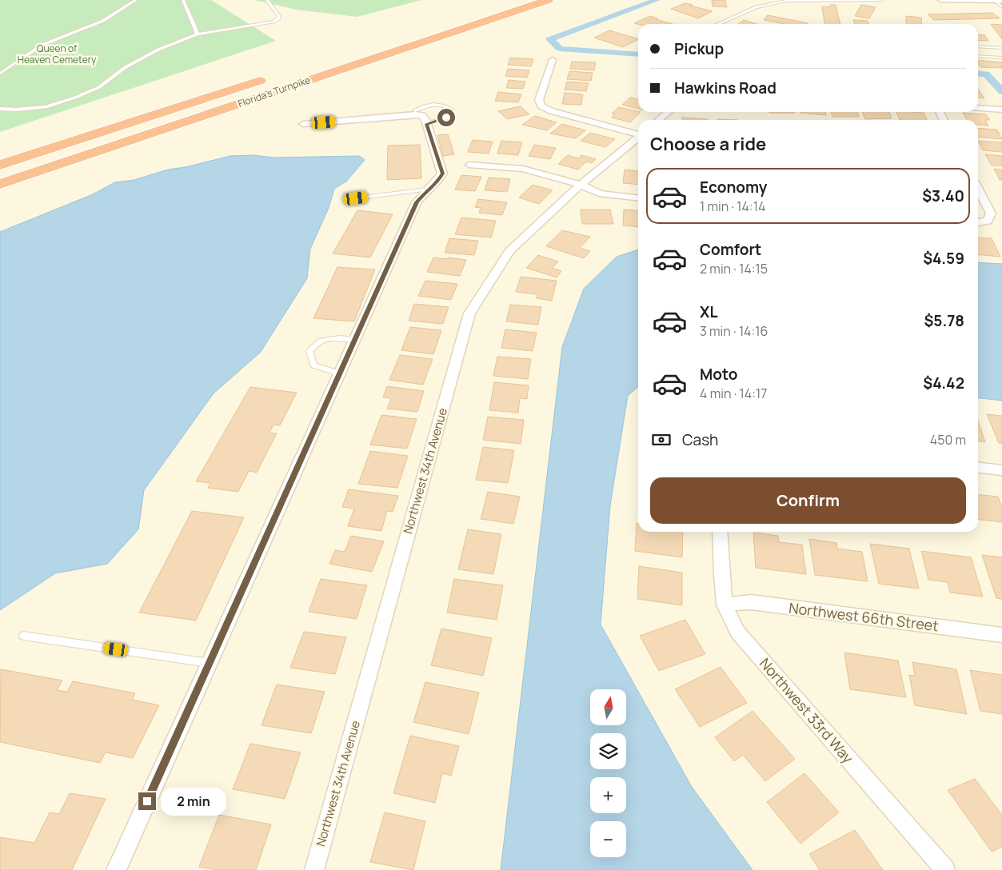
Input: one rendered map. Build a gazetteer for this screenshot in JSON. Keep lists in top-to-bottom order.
{
  "streets": {
    "highway": ["Florida's Turnpike"],
    "street": ["Northwest 34th Avenue", "Northwest 66th Street", "Northwest 33rd Way"]
  },
  "crossings": [
    ["Northwest 66th Street", "Northwest 33rd Way"]
  ],
  "parks": ["Queen of Heaven Cemetery"],
  "north": "top",
  "page": {
    "banner": ["Pickup", "Hawkins Road"],
    "heading": "Choose a ride",
    "list": [
      {
        "name": "Economy",
        "note": "1 min · 14:14",
        "value": "$3.40"
      },
      {
        "name": "Comfort",
        "note": "2 min · 14:15",
        "value": "$4.59"
      },
      {
        "name": "XL",
        "note": "3 min · 14:16",
        "value": "$5.78"
      },
      {
        "name": "Moto",
        "note": "4 min · 14:17",
        "value": "$4.42"
      }
    ],
    "pay": ["Cash", "450 m"],
    "buttons": "Confirm",
    "map_buttons": ["+", "−"],
    "bubble": "2 min"
  }
}
